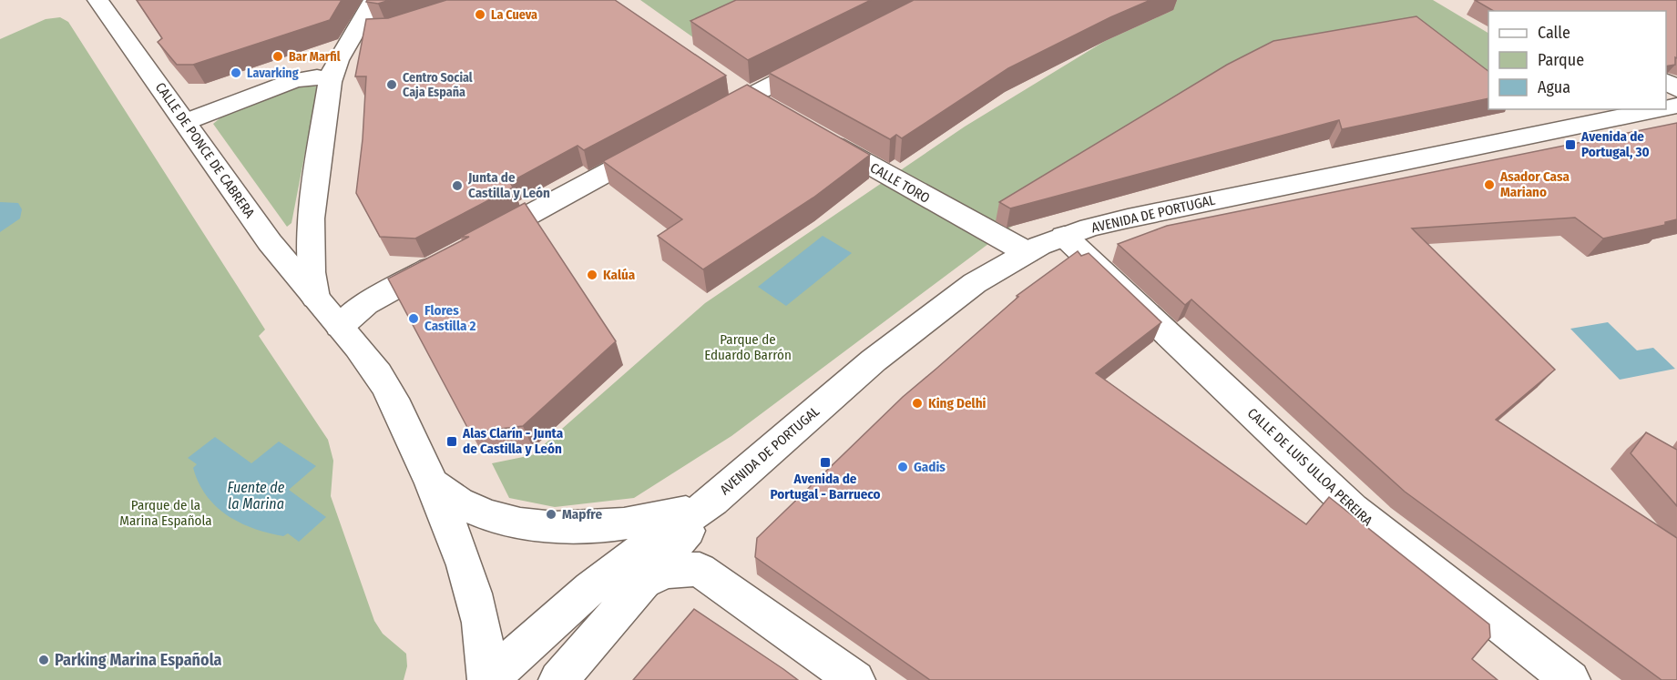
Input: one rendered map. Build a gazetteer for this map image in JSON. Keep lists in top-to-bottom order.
{
  "streets": {
    "main road": [
      "CALLE DE PONCE DE CABRERA",
      "CALLE TORO",
      "AVENIDA DE PORTUGAL",
      "CALLE DE LUIS ULLOA PEREIRA"
    ]
  },
  "crossings": [
    ["CALLE DE PONCE DE CABRERA", "AVENIDA DE PORTUGAL"],
    ["CALLE TORO", "AVENIDA DE PORTUGAL"],
    ["AVENIDA DE PORTUGAL", "CALLE DE LUIS ULLOA PEREIRA"]
  ],
  "water": ["Fuente de la Marina"],
  "parks": ["Parque de Eduardo Barrón", "Parque de la Marina Española"],
  "places": {
    "other": [
      "La Cueva",
      "Bar Marfil",
      "Lavarking",
      "Centro Social Caja España",
      "Asador Casa Mariano",
      "Junta de Castilla y León",
      "Kalúa",
      "Flores Castilla 2",
      "King Delhi",
      "Gadis",
      "Mapfre",
      "Parking Marina Española"
    ],
    "transit": ["Avenida de Portugal, 30", "Alas Clarín - Junta de Castilla y León", "Avenida de Portugal - Barrueco"]
  },
  "legend": ["Calle", "Parque", "Agua"]
}
